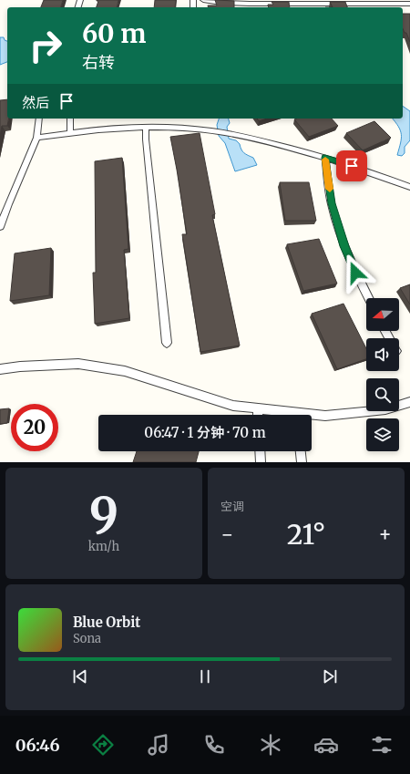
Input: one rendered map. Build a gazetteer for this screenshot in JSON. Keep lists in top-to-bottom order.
{
  "north": "left",
  "page": {
    "turn": ["60 m", "右转"],
    "then": "然后",
    "limit": "20",
    "trip": "06:47 · 1 分钟 · 70 m",
    "tile": [
      ["9", "km/h"],
      "空调"
    ],
    "heat": ["−", "21°", "+"],
    "song": ["Blue Orbit", "Sona"],
    "tabs": "06:46"
  }
}
